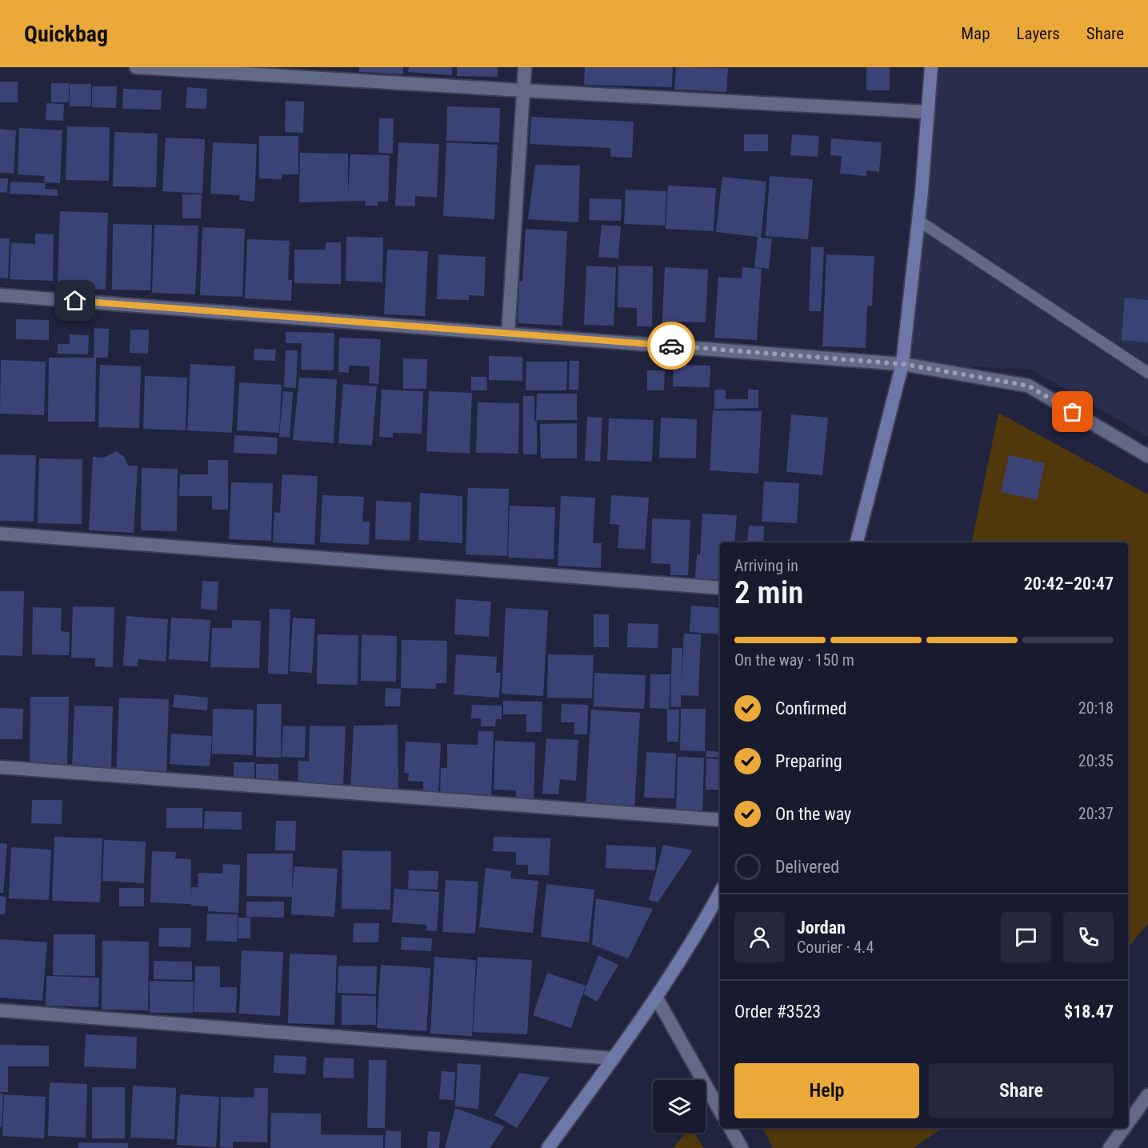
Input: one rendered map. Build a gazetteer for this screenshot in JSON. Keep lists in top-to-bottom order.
{
  "page": {
    "header": "Quickbag",
    "nav": ["Map", "Layers", "Share"],
    "heading": ["2 min", "Arriving in", "20:42–20:47"],
    "panel": [
      "Jordan",
      "Courier · 4.4",
      "Order #3523",
      "$18.47"
    ],
    "bar": "On the way · 150 m",
    "list": [
      ["Confirmed", "20:18"],
      ["Preparing", "20:35"],
      ["On the way", "20:37"],
      "Delivered"
    ],
    "buttons": ["Help", "Share"]
  }
}
